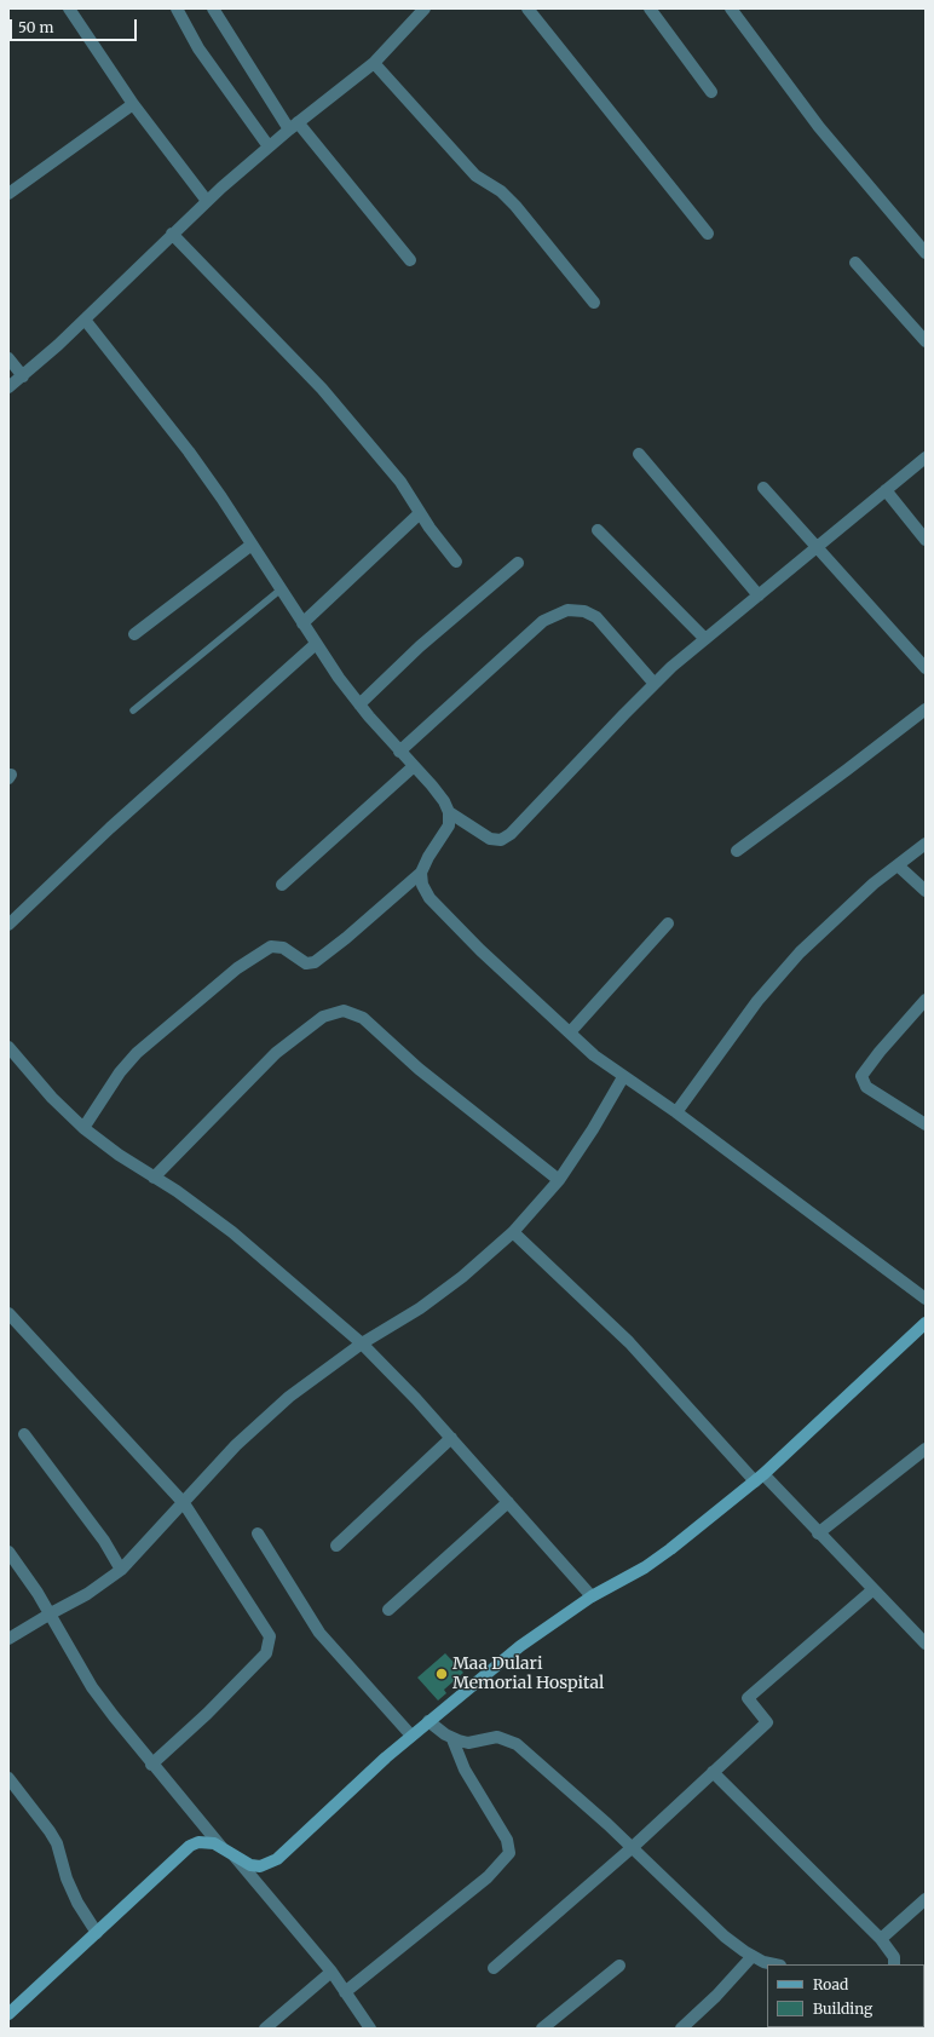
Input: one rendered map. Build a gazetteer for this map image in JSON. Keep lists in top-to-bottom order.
{
  "places": ["Maa Dulari Memorial Hospital"],
  "legend": ["Road", "Building"],
  "scale_bar": "50 m"
}
